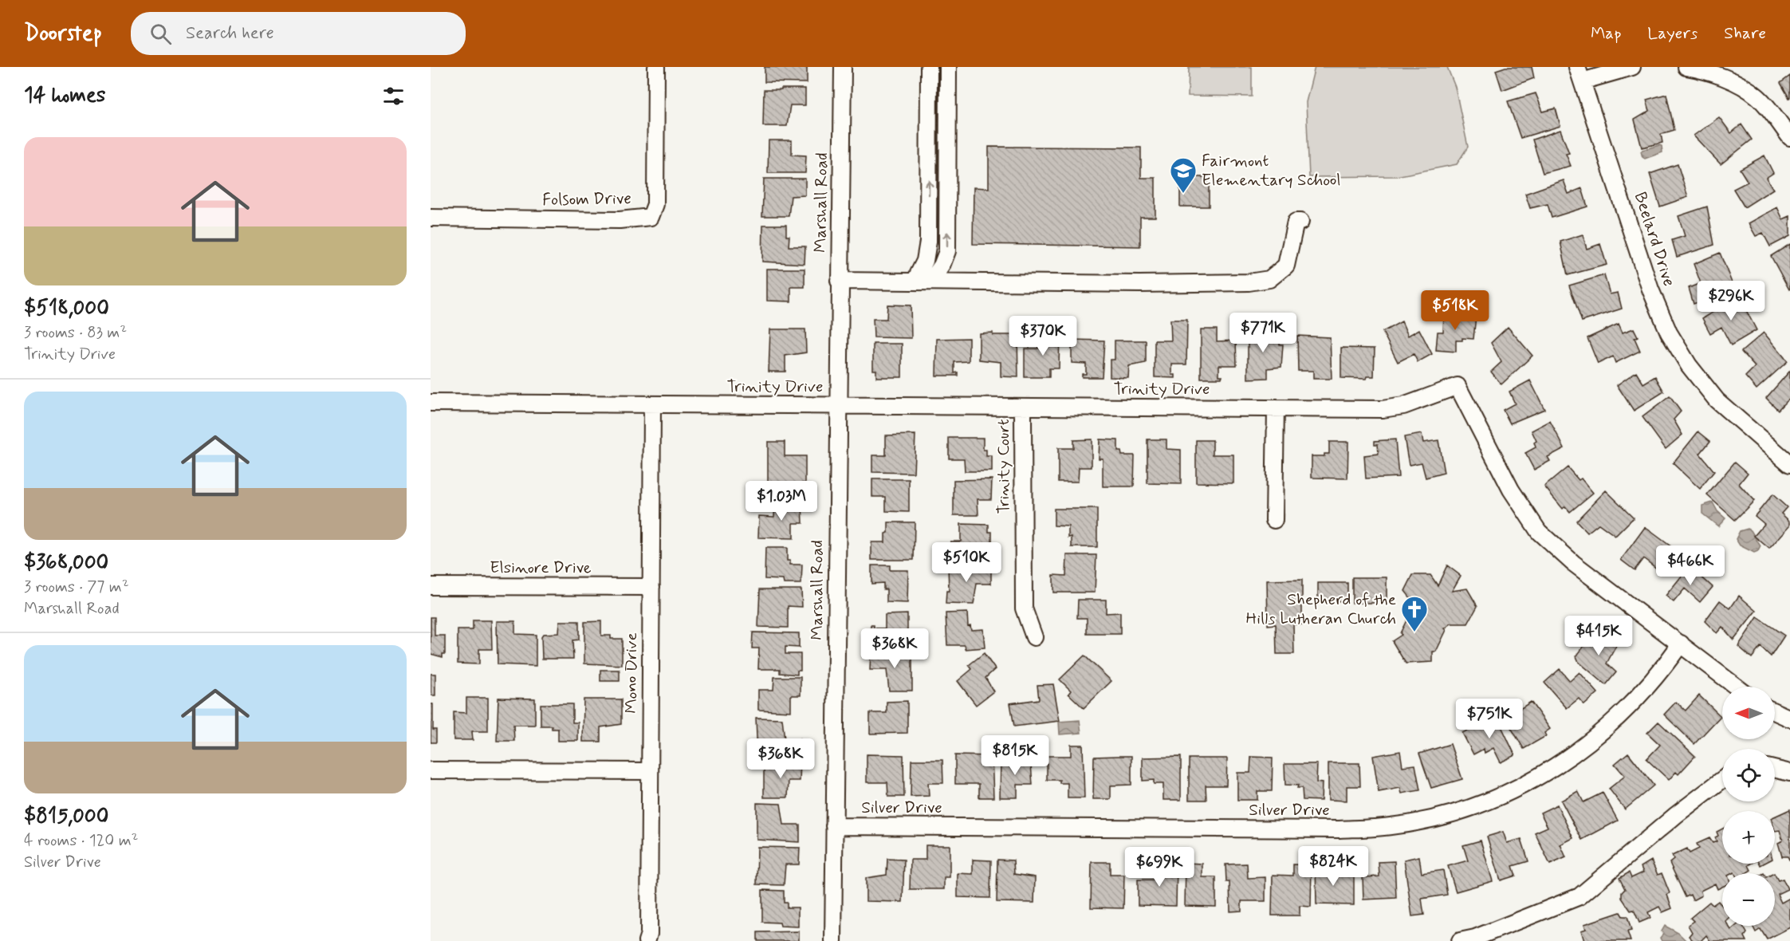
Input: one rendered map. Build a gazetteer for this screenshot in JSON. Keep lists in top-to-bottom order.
{
  "streets": {
    "street": [
      "Folsom Drive",
      "Marshall Road",
      "Beelard Drive",
      "Trinity Drive",
      "Trinity Court",
      "Elsinore Drive",
      "Mono Drive",
      "Silver Drive"
    ]
  },
  "crossings": [
    ["Marshall Road", "Trinity Drive"],
    ["Marshall Road", "Silver Drive"],
    ["Trinity Drive", "Trinity Court"],
    ["Trinity Drive", "Mono Drive"],
    ["Trinity Drive", "Silver Drive"],
    ["Elsinore Drive", "Mono Drive"]
  ],
  "places": {
    "school or university": ["Fairmont Elementary School"],
    "church": ["Shepherd of the Hills Lutheran Church"]
  },
  "north": "left",
  "page": {
    "header": "Doorstep",
    "search": "Search here",
    "nav": ["Map", "Layers", "Share"],
    "heading": "14 homes",
    "list": [
      {
        "name": "$518,000",
        "note": "3 rooms · 83 m² · Trinity Drive"
      },
      {
        "name": "$368,000",
        "note": "3 rooms · 77 m² · Marshall Road"
      },
      {
        "name": "$815,000",
        "note": "4 rooms · 120 m² · Silver Drive"
      }
    ],
    "price": [
      "$296K",
      "$518K",
      "$771K",
      "$370K",
      "$1.03M",
      "$510K",
      "$466K",
      "$415K",
      "$368K",
      "$751K",
      "$815K",
      "$368K",
      "$824K",
      "$699K"
    ],
    "map_buttons": ["+", "−"]
  }
}
